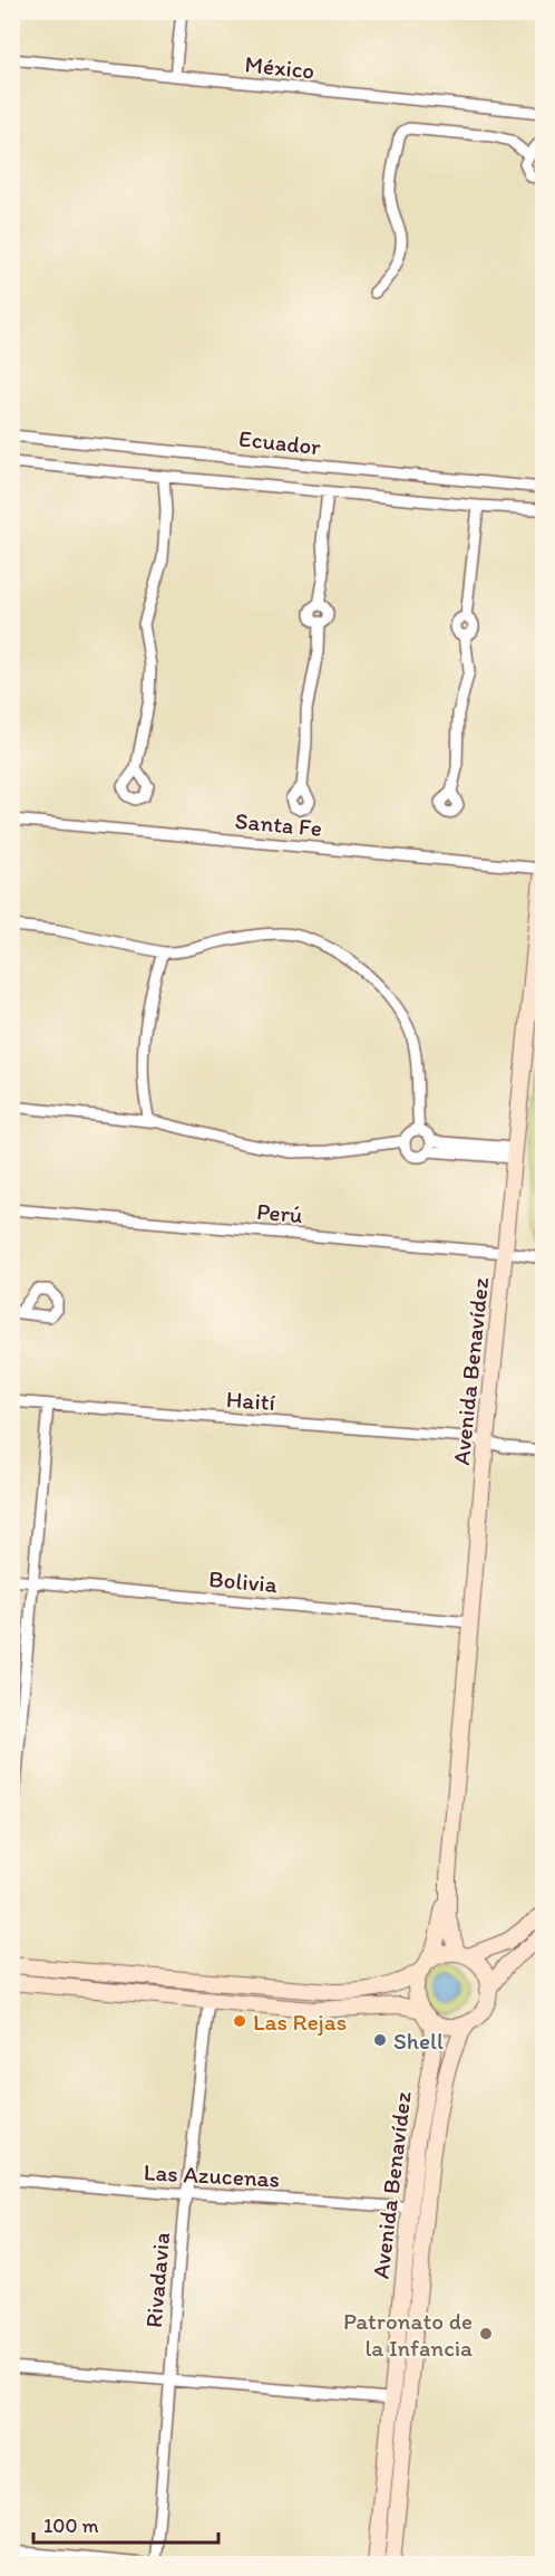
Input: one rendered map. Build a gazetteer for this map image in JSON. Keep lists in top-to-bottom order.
{
  "streets": {
    "main road": ["Avenida Benavídez"],
    "street": [
      "México",
      "Ecuador",
      "Santa Fe",
      "Perú",
      "Haití",
      "Bolivia",
      "Las Azucenas",
      "Rivadavia"
    ]
  },
  "crossings": [
    ["Santa Fe", "Avenida Benavídez"],
    ["Perú", "Avenida Benavídez"],
    ["Avenida Benavídez", "Haití"],
    ["Avenida Benavídez", "Bolivia"],
    ["Avenida Benavídez", "Las Azucenas"],
    ["Las Azucenas", "Rivadavia"]
  ],
  "places": ["Las Rejas", "Shell", "Patronato de la Infancia"],
  "scale_bar": "100 m"
}
